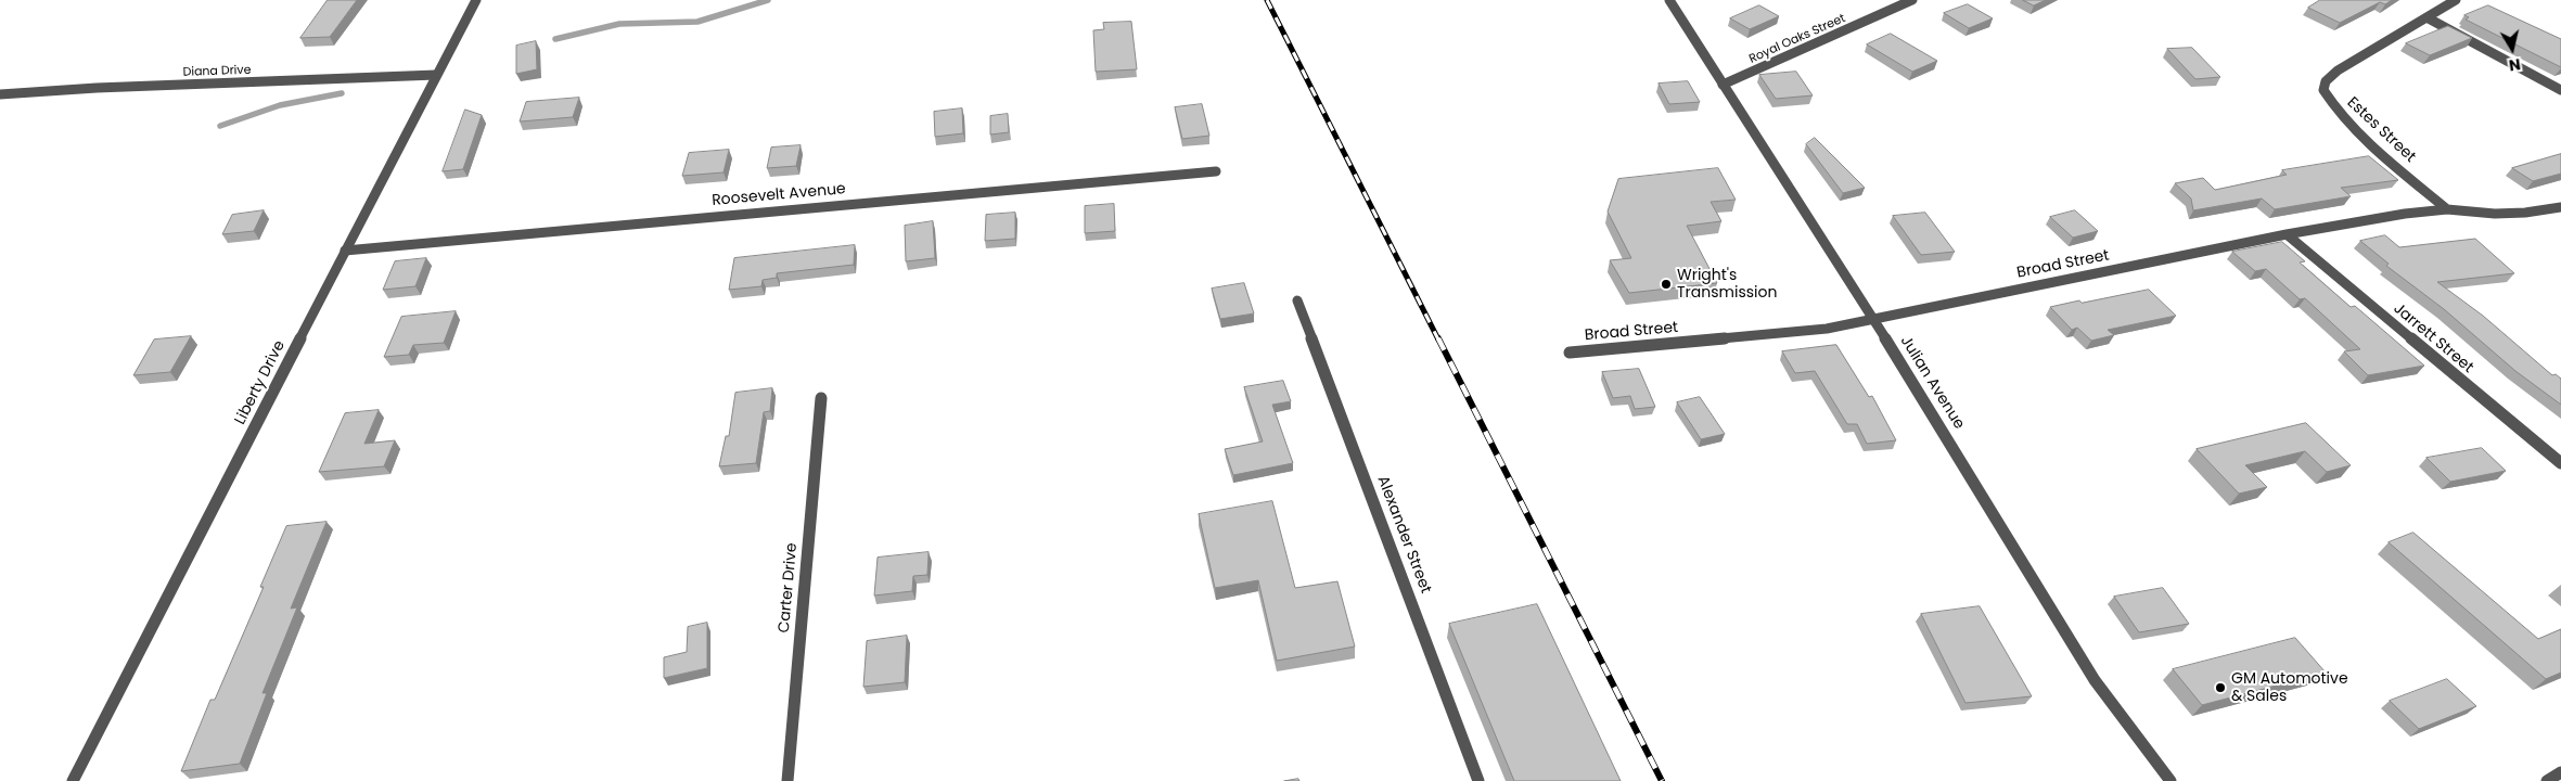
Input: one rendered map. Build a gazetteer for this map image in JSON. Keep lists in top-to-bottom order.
{
  "streets": {
    "street": [
      "Royal Oaks Street",
      "Diana Drive",
      "Estes Street",
      "Roosevelt Avenue",
      "Broad Street",
      "Jarrett Street",
      "Liberty Drive",
      "Julian Avenue",
      "Alexander Street",
      "Carter Drive"
    ]
  },
  "crossings": [
    ["Royal Oaks Street", "Julian Avenue"],
    ["Diana Drive", "Liberty Drive"],
    ["Estes Street", "Broad Street"],
    ["Roosevelt Avenue", "Liberty Drive"],
    ["Broad Street", "Jarrett Street"],
    ["Broad Street", "Julian Avenue"]
  ],
  "places": ["Wright's Transmission", "GM Automotive & Sales"],
  "north": "bottom"
}
